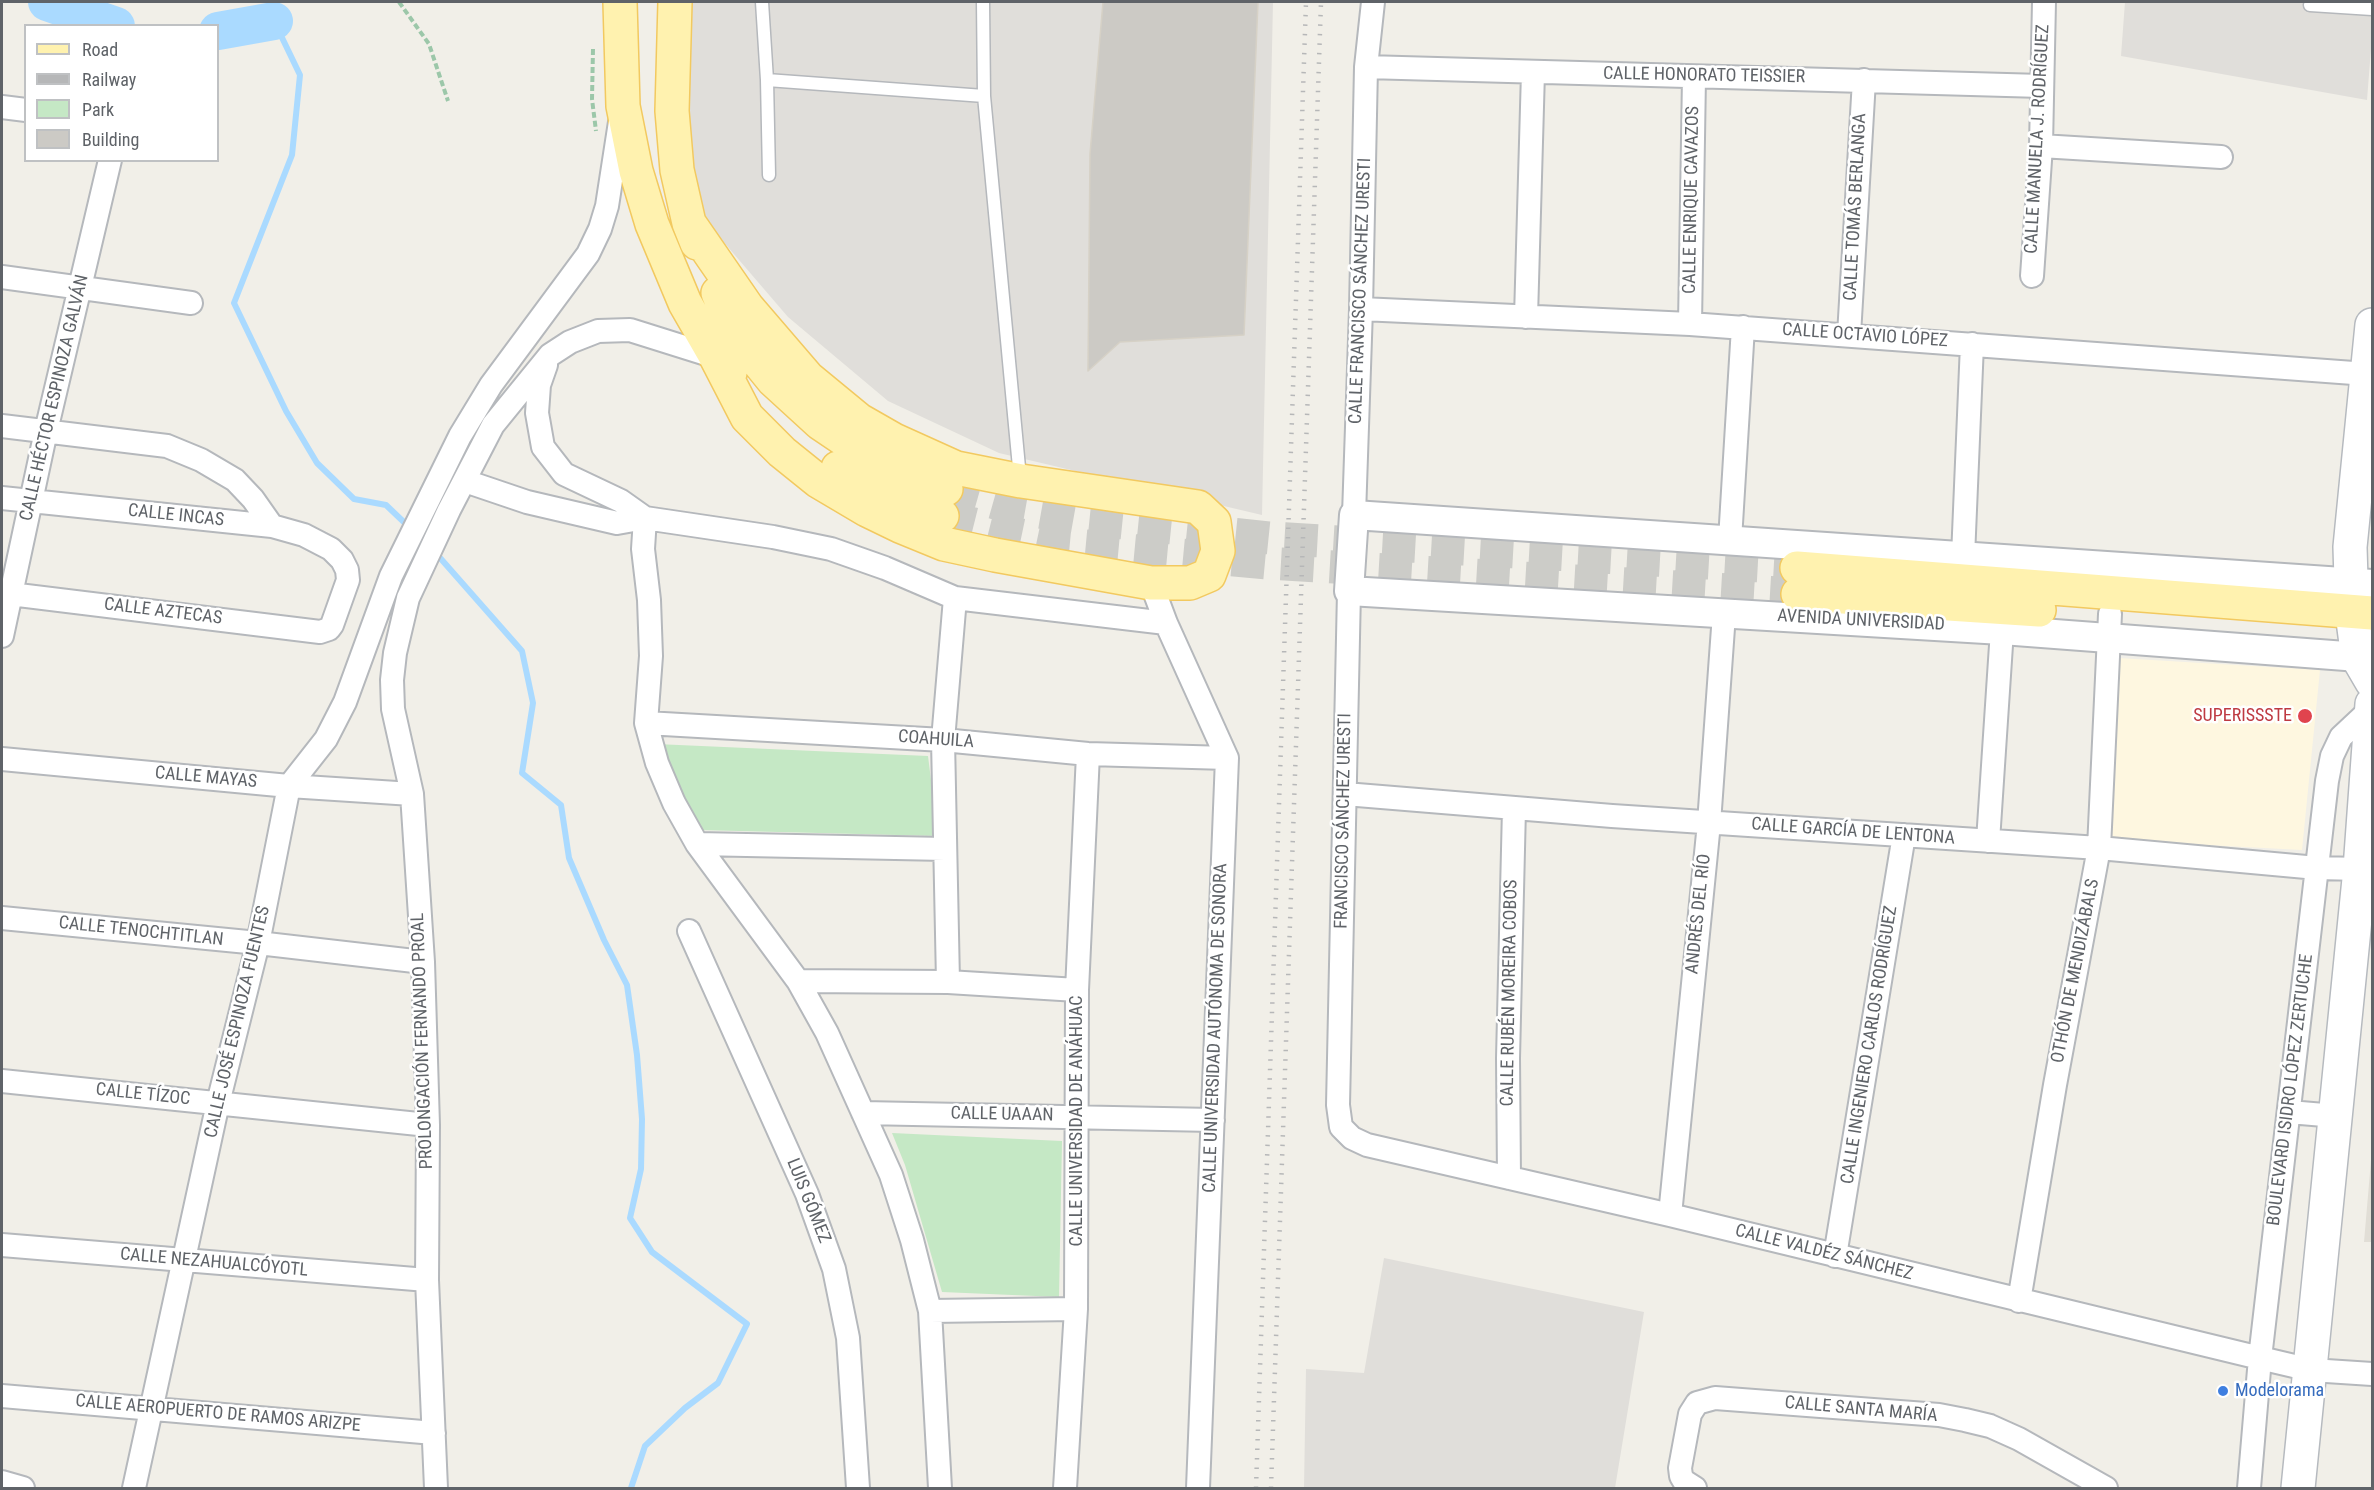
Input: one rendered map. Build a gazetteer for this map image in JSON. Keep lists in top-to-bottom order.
{
  "streets": {
    "main road": ["AVENIDA UNIVERSIDAD", "BOULEVARD ISIDRO LÓPEZ ZERTUCHE"],
    "street": [
      "CALLE HONORATO TEISSIER",
      "CALLE MANUELA J. RODRÍGUEZ",
      "CALLE ENRIQUE CAVAZOS",
      "CALLE TOMÁS BERLANGA",
      "CALLE FRANCISCO SÁNCHEZ URESTI",
      "CALLE OCTAVIO LÓPEZ",
      "CALLE HÉCTOR ESPINOZA GALVÁN",
      "CALLE INCAS",
      "CALLE AZTECAS",
      "COAHUILA",
      "CALLE MAYAS",
      "FRANCISCO SÁNCHEZ URESTI",
      "CALLE GARCÍA DE LENTONA",
      "ANDRÉS DEL RÍO",
      "CALLE TENOCHTITLAN",
      "OTHÓN DE MENDIZÁBALS",
      "CALLE RUBÉN MOREIRA COBOS",
      "CALLE JOSÉ ESPINOZA FUENTES",
      "CALLE UNIVERSIDAD AUTÓNOMA DE SONORA",
      "PROLONGACIÓN FERNANDO PROAL",
      "CALLE INGENIERO CARLOS RODRÍGUEZ",
      "CALLE TÍZOC",
      "CALLE UAAAN",
      "CALLE UNIVERSIDAD DE ANÁHUAC",
      "LUIS GÓMEZ",
      "CALLE VALDÉZ SÁNCHEZ",
      "CALLE NEZAHUALCÓYOTL",
      "CALLE SANTA MARÍA",
      "CALLE AEROPUERTO DE RAMOS ARIZPE"
    ]
  },
  "crossings": [
    ["CALLE HONORATO TEISSIER", "CALLE MANUELA J. RODRÍGUEZ"],
    ["CALLE HONORATO TEISSIER", "CALLE ENRIQUE CAVAZOS"],
    ["CALLE HONORATO TEISSIER", "CALLE TOMÁS BERLANGA"],
    ["CALLE HONORATO TEISSIER", "CALLE FRANCISCO SÁNCHEZ URESTI"],
    ["CALLE ENRIQUE CAVAZOS", "CALLE OCTAVIO LÓPEZ"],
    ["CALLE TOMÁS BERLANGA", "CALLE OCTAVIO LÓPEZ"],
    ["CALLE FRANCISCO SÁNCHEZ URESTI", "CALLE OCTAVIO LÓPEZ"],
    ["CALLE FRANCISCO SÁNCHEZ URESTI", "FRANCISCO SÁNCHEZ URESTI"],
    ["CALLE HÉCTOR ESPINOZA GALVÁN", "CALLE INCAS"],
    ["CALLE HÉCTOR ESPINOZA GALVÁN", "CALLE AZTECAS"],
    ["CALLE INCAS", "CALLE AZTECAS"],
    ["AVENIDA UNIVERSIDAD", "FRANCISCO SÁNCHEZ URESTI"],
    ["AVENIDA UNIVERSIDAD", "ANDRÉS DEL RÍO"],
    ["AVENIDA UNIVERSIDAD", "OTHÓN DE MENDIZÁBALS"],
    ["COAHUILA", "CALLE UNIVERSIDAD AUTÓNOMA DE SONORA"],
    ["COAHUILA", "CALLE UNIVERSIDAD DE ANÁHUAC"],
    ["CALLE MAYAS", "CALLE JOSÉ ESPINOZA FUENTES"],
    ["CALLE MAYAS", "PROLONGACIÓN FERNANDO PROAL"],
    ["FRANCISCO SÁNCHEZ URESTI", "CALLE GARCÍA DE LENTONA"],
    ["FRANCISCO SÁNCHEZ URESTI", "CALLE VALDÉZ SÁNCHEZ"],
    ["CALLE GARCÍA DE LENTONA", "ANDRÉS DEL RÍO"],
    ["CALLE GARCÍA DE LENTONA", "OTHÓN DE MENDIZÁBALS"],
    ["CALLE GARCÍA DE LENTONA", "CALLE RUBÉN MOREIRA COBOS"],
    ["CALLE GARCÍA DE LENTONA", "CALLE INGENIERO CARLOS RODRÍGUEZ"],
    ["CALLE GARCÍA DE LENTONA", "BOULEVARD ISIDRO LÓPEZ ZERTUCHE"],
    ["ANDRÉS DEL RÍO", "CALLE VALDÉZ SÁNCHEZ"],
    ["CALLE TENOCHTITLAN", "CALLE JOSÉ ESPINOZA FUENTES"],
    ["CALLE TENOCHTITLAN", "PROLONGACIÓN FERNANDO PROAL"],
    ["OTHÓN DE MENDIZÁBALS", "CALLE VALDÉZ SÁNCHEZ"],
    ["CALLE RUBÉN MOREIRA COBOS", "CALLE VALDÉZ SÁNCHEZ"],
    ["CALLE JOSÉ ESPINOZA FUENTES", "CALLE TÍZOC"],
    ["CALLE JOSÉ ESPINOZA FUENTES", "CALLE NEZAHUALCÓYOTL"],
    ["CALLE JOSÉ ESPINOZA FUENTES", "CALLE AEROPUERTO DE RAMOS ARIZPE"],
    ["CALLE UNIVERSIDAD AUTÓNOMA DE SONORA", "CALLE UAAAN"],
    ["PROLONGACIÓN FERNANDO PROAL", "CALLE TÍZOC"],
    ["PROLONGACIÓN FERNANDO PROAL", "CALLE NEZAHUALCÓYOTL"],
    ["PROLONGACIÓN FERNANDO PROAL", "CALLE AEROPUERTO DE RAMOS ARIZPE"],
    ["CALLE INGENIERO CARLOS RODRÍGUEZ", "CALLE VALDÉZ SÁNCHEZ"],
    ["BOULEVARD ISIDRO LÓPEZ ZERTUCHE", "CALLE VALDÉZ SÁNCHEZ"],
    ["CALLE UAAAN", "CALLE UNIVERSIDAD DE ANÁHUAC"]
  ],
  "places": ["SUPERISSSTE", "Modelorama"],
  "legend": [
    "Road",
    "Railway",
    "Park",
    "Building"
  ]
}
